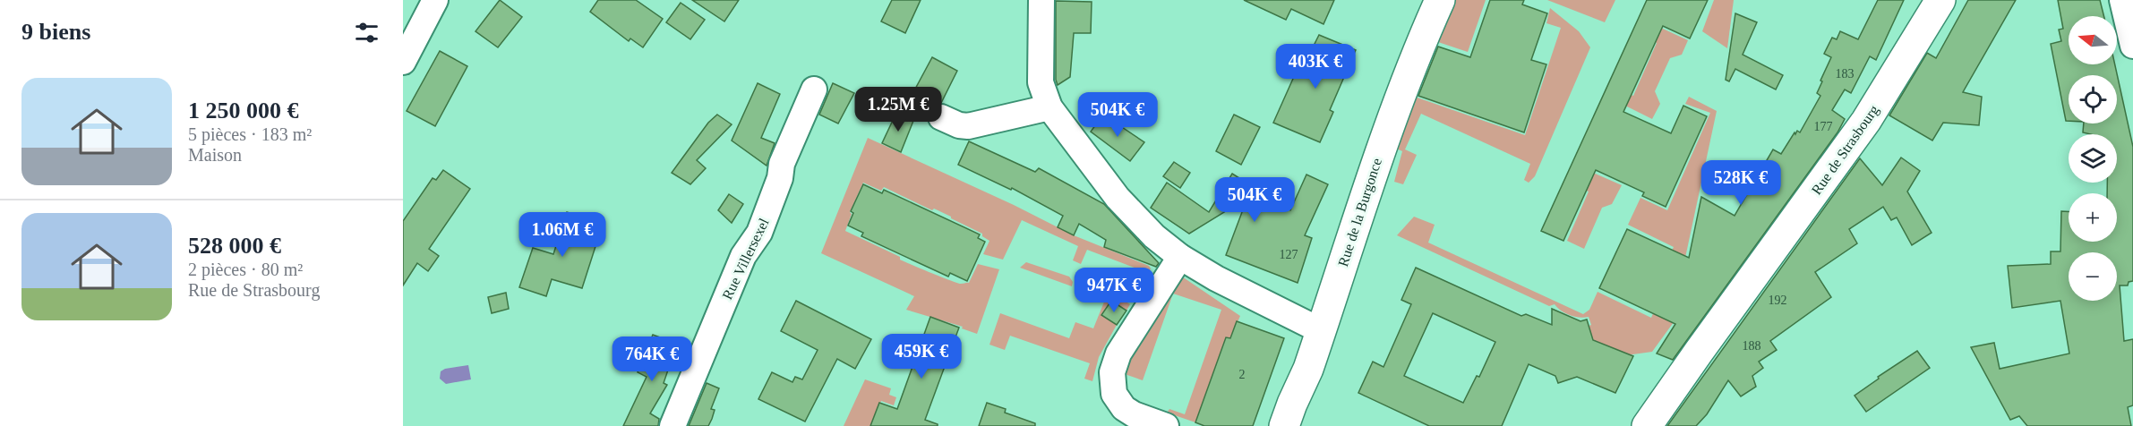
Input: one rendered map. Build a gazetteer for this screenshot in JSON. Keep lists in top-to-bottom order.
{
  "streets": {
    "street": ["Rue de Strasbourg", "Rue de la Burgonce", "Rue Villersexel"]
  },
  "house_numbers": [
    "183",
    "177",
    "127",
    "192",
    "188",
    "2"
  ],
  "north": "left",
  "page": {
    "heading": "9 biens",
    "map_buttons": ["+", "−"],
    "price": [
      "403K €",
      "1.25M €",
      "504K €",
      "528K €",
      "504K €",
      "1.06M €",
      "947K €",
      "459K €",
      "764K €"
    ],
    "list": [
      {
        "name": "1 250 000 €",
        "note": "5 pièces · 183 m² · Maison"
      },
      {
        "name": "528 000 €",
        "note": "2 pièces · 80 m² · Rue de Strasbourg"
      }
    ]
  }
}
